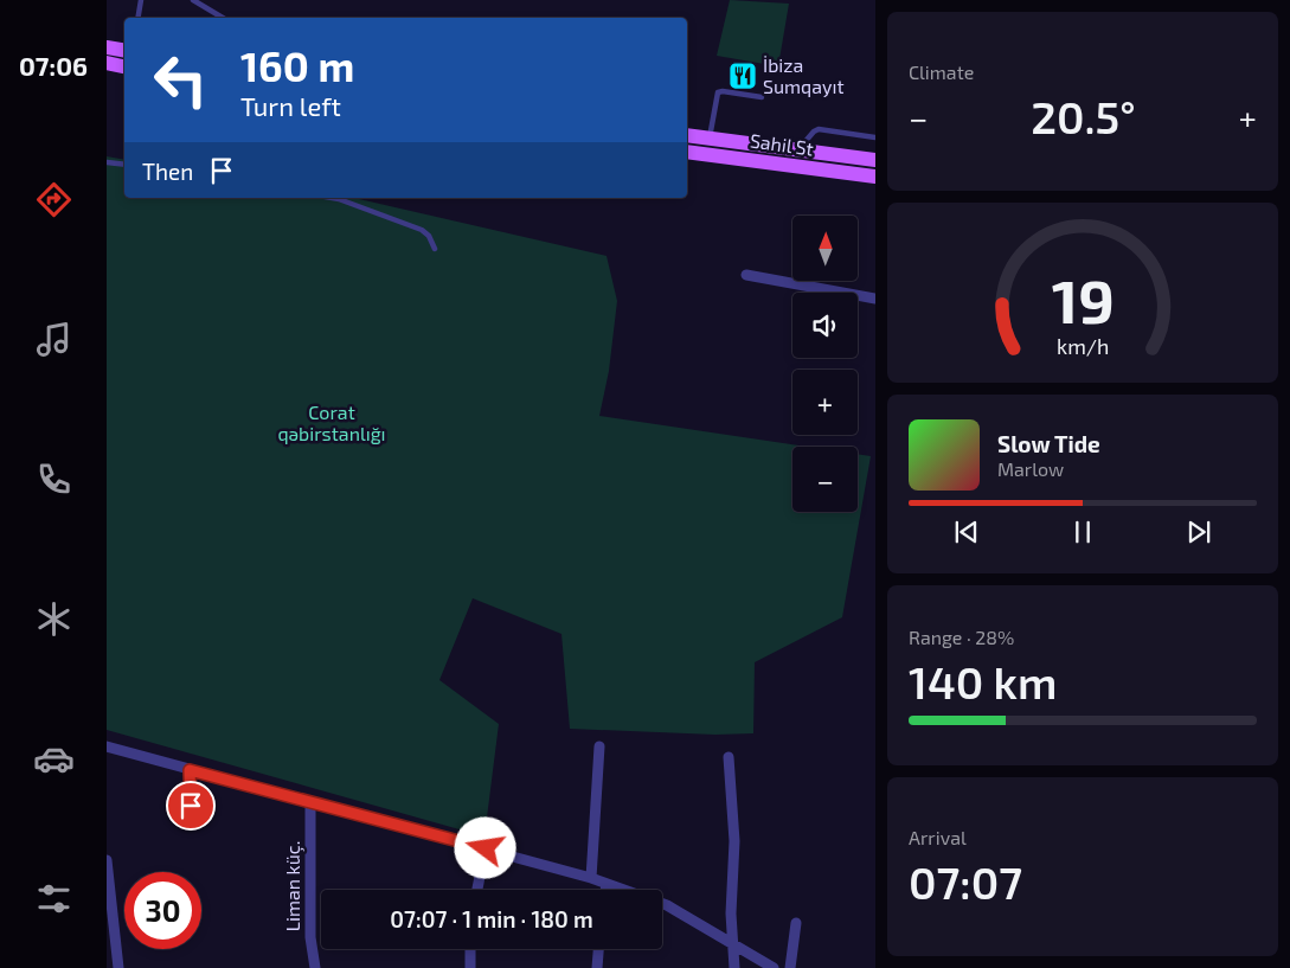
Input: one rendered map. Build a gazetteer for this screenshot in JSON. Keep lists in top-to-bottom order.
{
  "streets": {
    "main road": ["Sahil St"],
    "street": ["Liman küç."]
  },
  "parks": ["Corat qəbirstanlığı"],
  "places": {
    "restaurant": ["İbiza Sumqayıt"]
  },
  "north": "top",
  "page": {
    "tabs": "07:06",
    "tile": [
      "Climate",
      ["Range · 28%", "140 km"],
      ["Arrival", "07:07"]
    ],
    "turn": ["160 m", "Turn left"],
    "heat": ["−", "20.5°", "+"],
    "then": "Then",
    "map_buttons": ["+", "−"],
    "song": ["Slow Tide", "Marlow"],
    "limit": "30",
    "trip": "07:07 · 1 min · 180 m",
    "gauge": ["19", "km/h"]
  }
}
